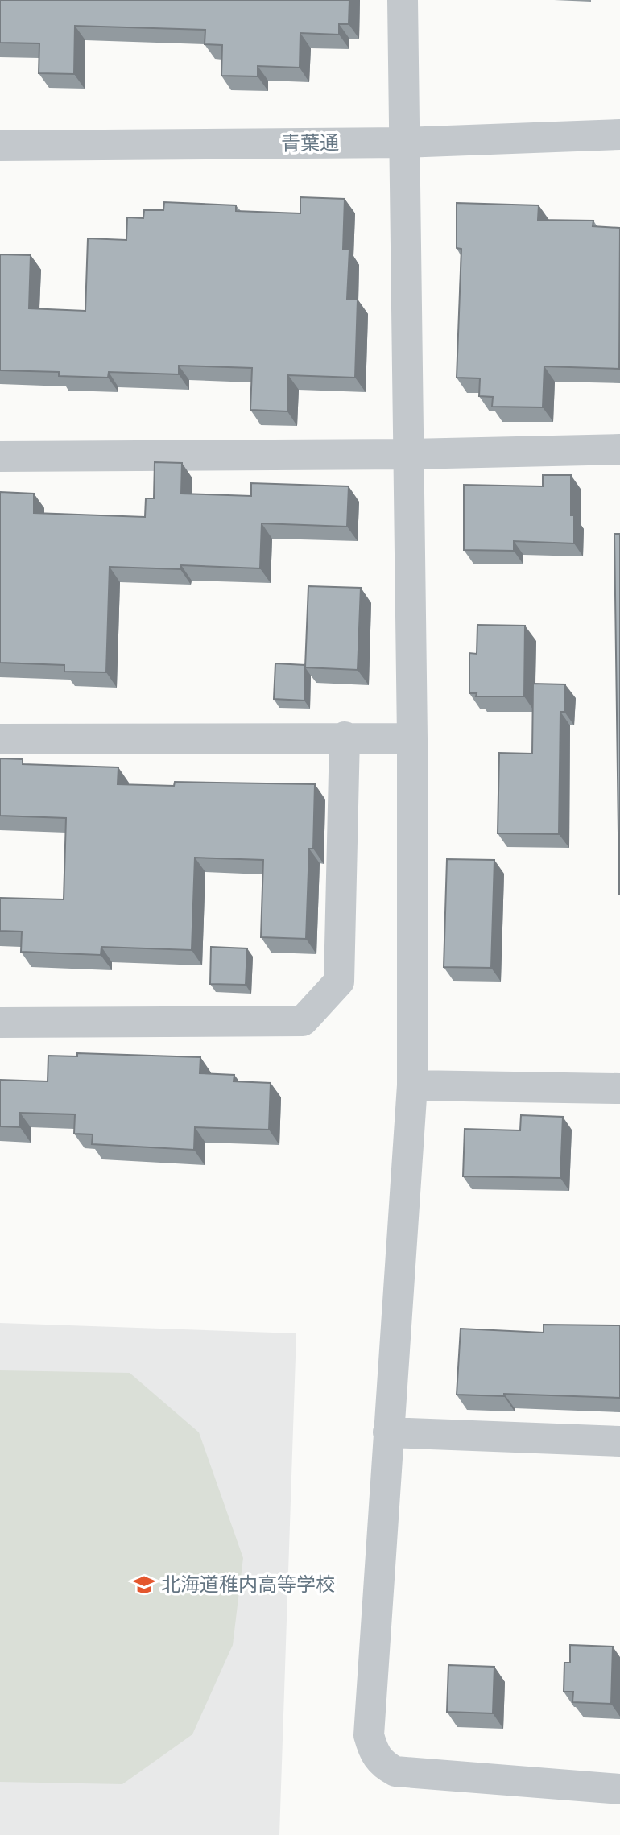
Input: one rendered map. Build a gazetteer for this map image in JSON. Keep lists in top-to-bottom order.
{
  "streets": {
    "street": ["青葉通"]
  },
  "places": {
    "school or university": ["北海道稚内高等学校"]
  }
}
